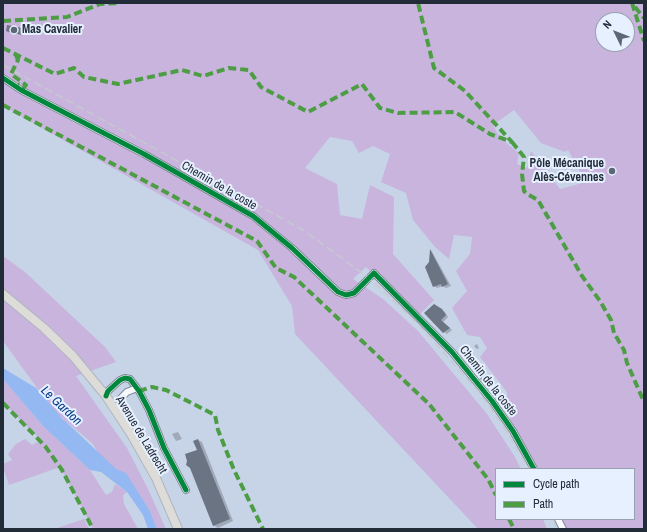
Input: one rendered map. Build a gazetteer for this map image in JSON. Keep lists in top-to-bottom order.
{
  "streets": {
    "main road": ["Avenue de Ladrecht"],
    "street": ["Chemin de la coste"]
  },
  "water": ["Le Gardon"],
  "places": ["Mas Cavalier", "Pôle Mécanique Alès-Cévennes"],
  "legend": ["Cycle path", "Path"],
  "north": "top left"
}
